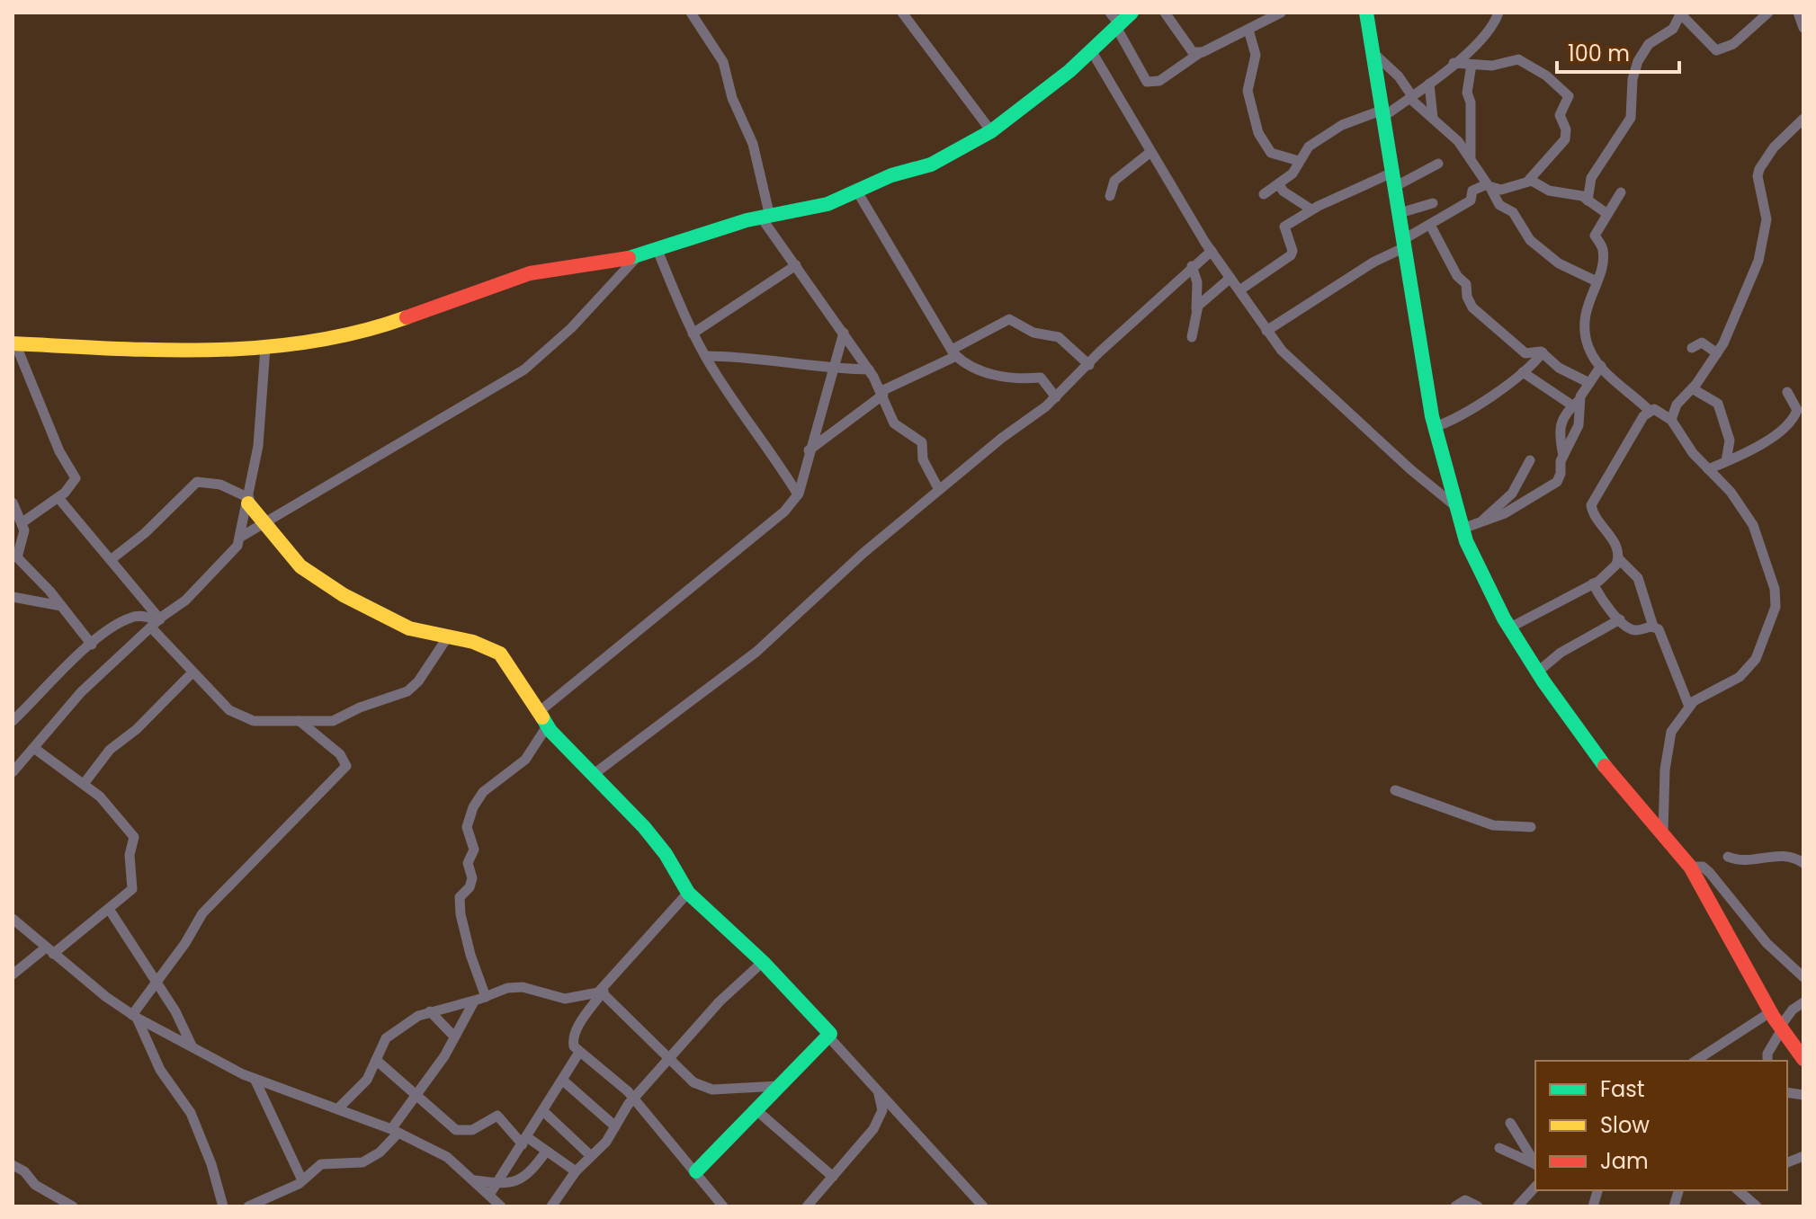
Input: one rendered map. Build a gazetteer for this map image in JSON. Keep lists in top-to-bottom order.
{
  "legend": ["Fast", "Slow", "Jam"],
  "scale_bar": "100 m"
}
